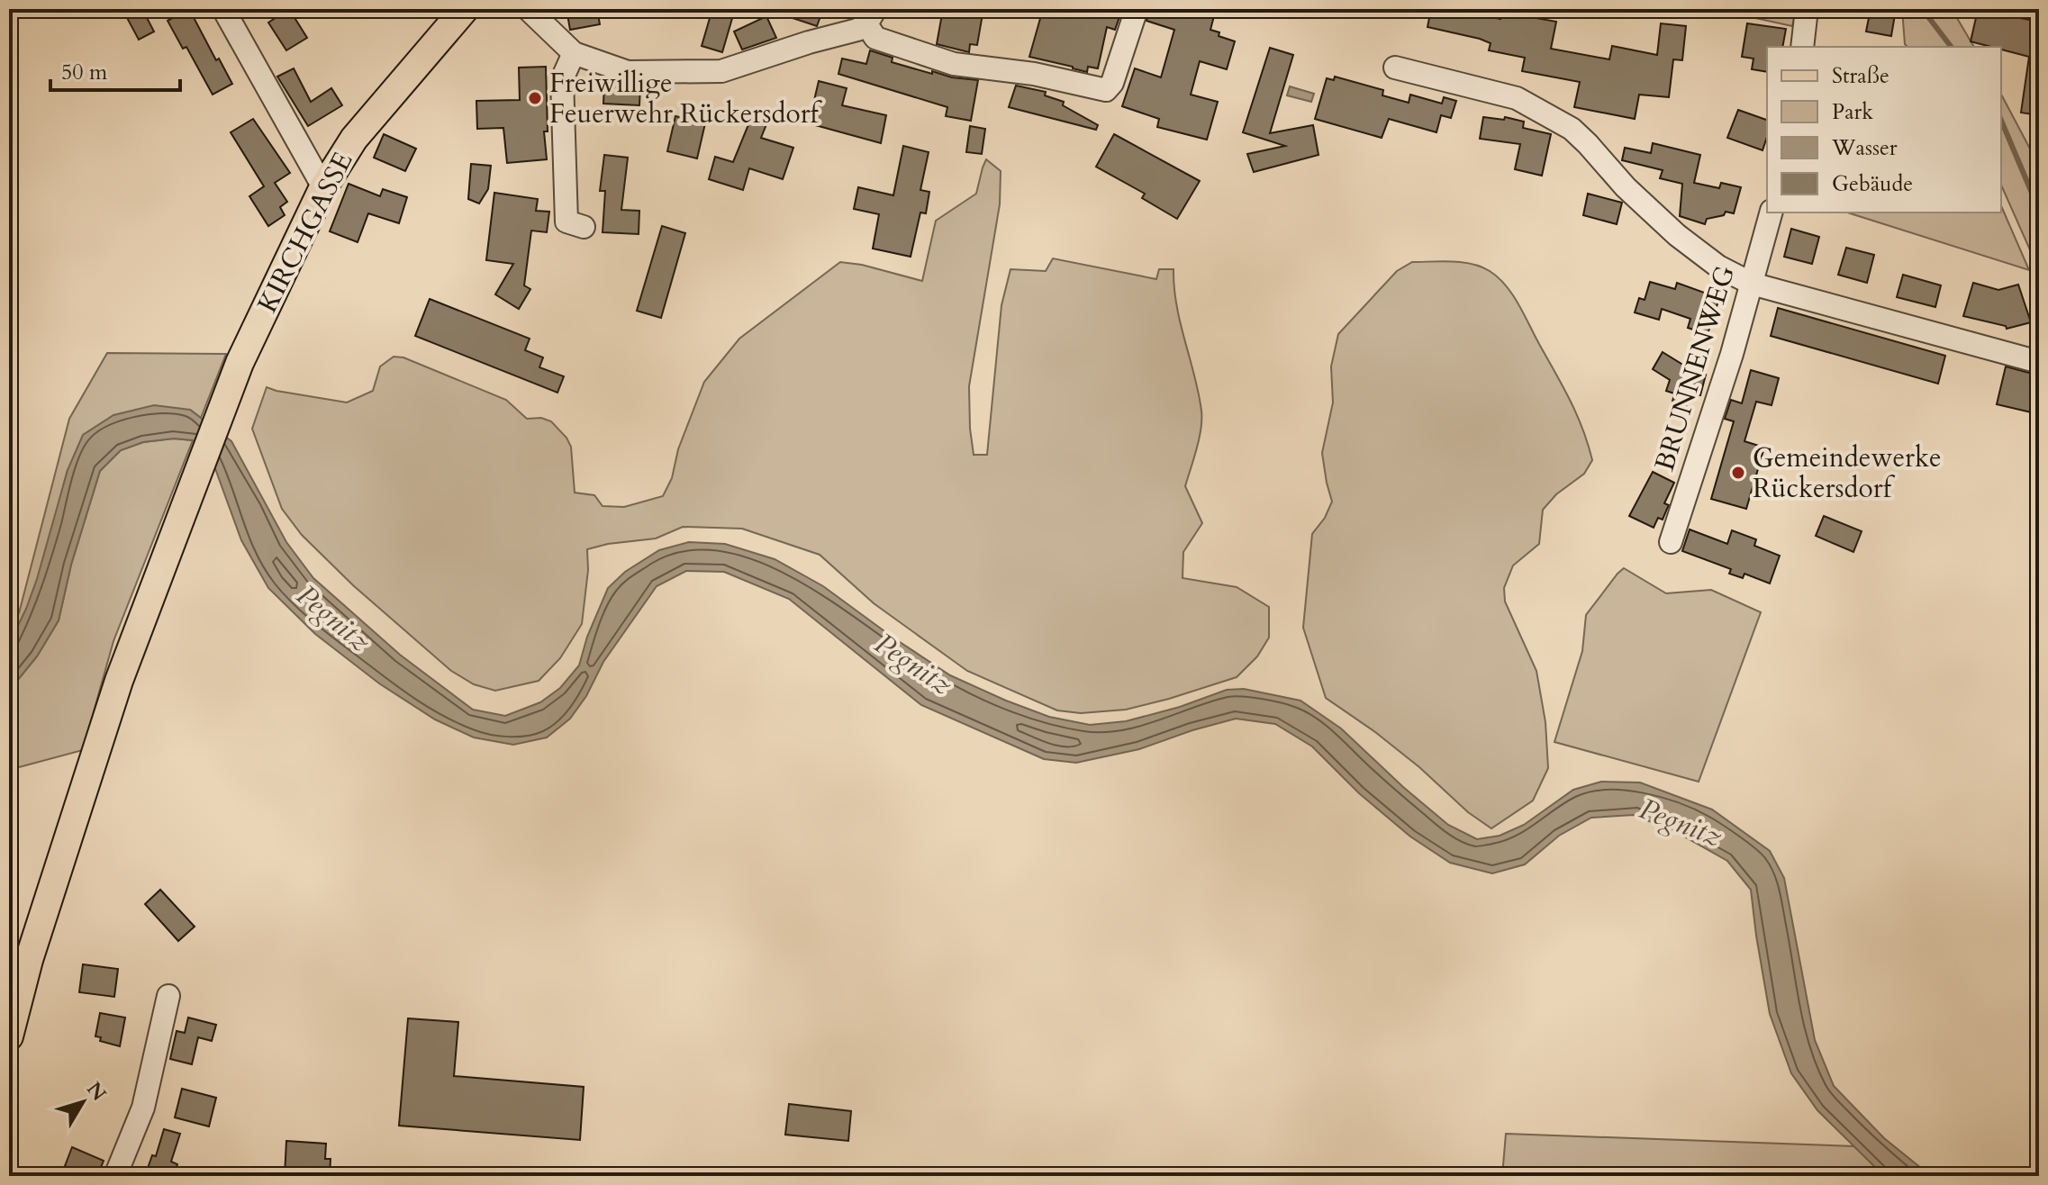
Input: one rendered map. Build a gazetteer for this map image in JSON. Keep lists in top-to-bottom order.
{
  "streets": {
    "main road": ["KIRCHGASSE"],
    "street": ["BRUNNENWEG"]
  },
  "water": ["Pegnitz"],
  "places": ["Freiwillige Feuerwehr Rückersdorf", "Gemeindewerke Rückersdorf"],
  "legend": [
    "Straße",
    "Park",
    "Wasser",
    "Gebäude"
  ],
  "scale_bar": "50 m",
  "north": "top right"
}
